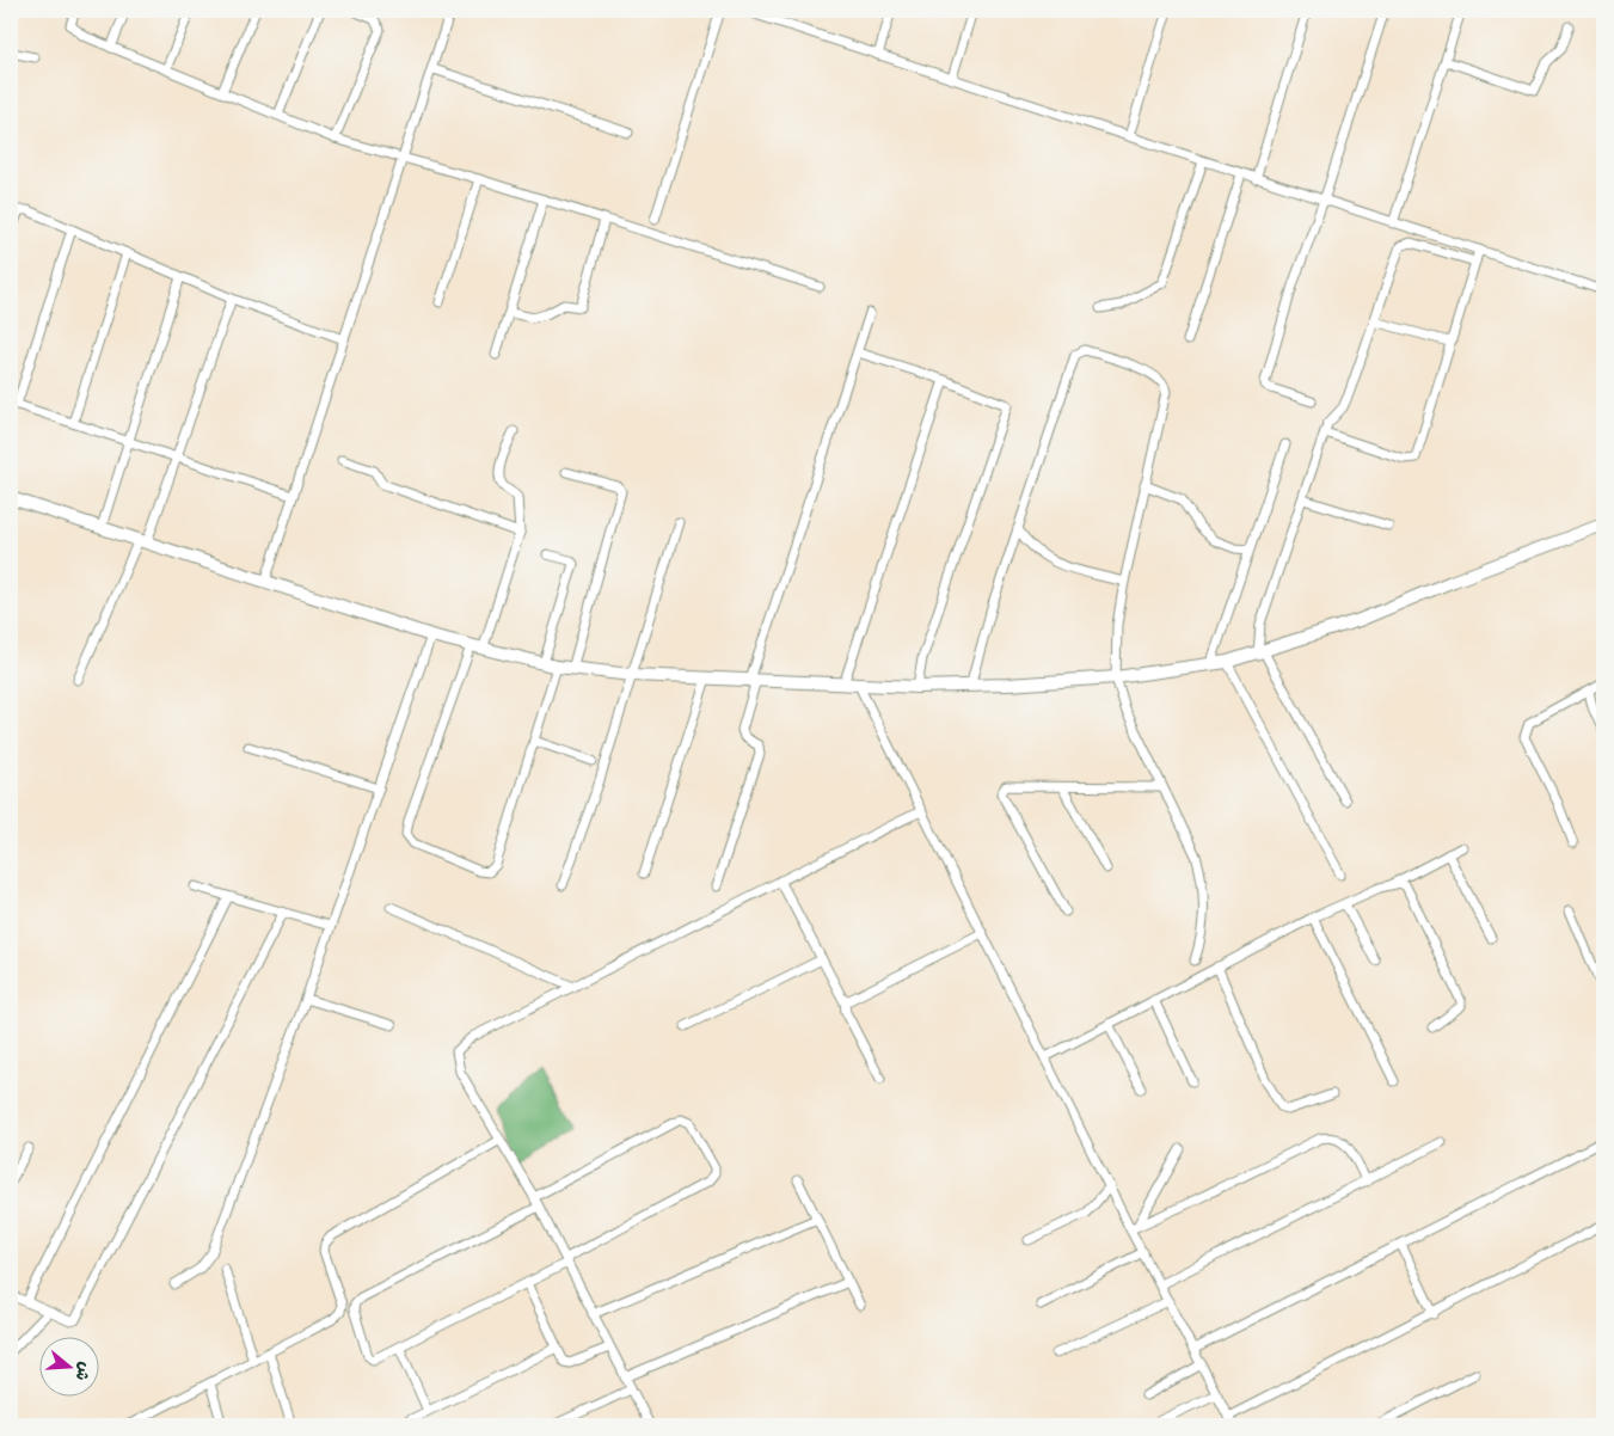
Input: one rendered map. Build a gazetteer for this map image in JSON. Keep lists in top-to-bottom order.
{
  "north": "right"
}
